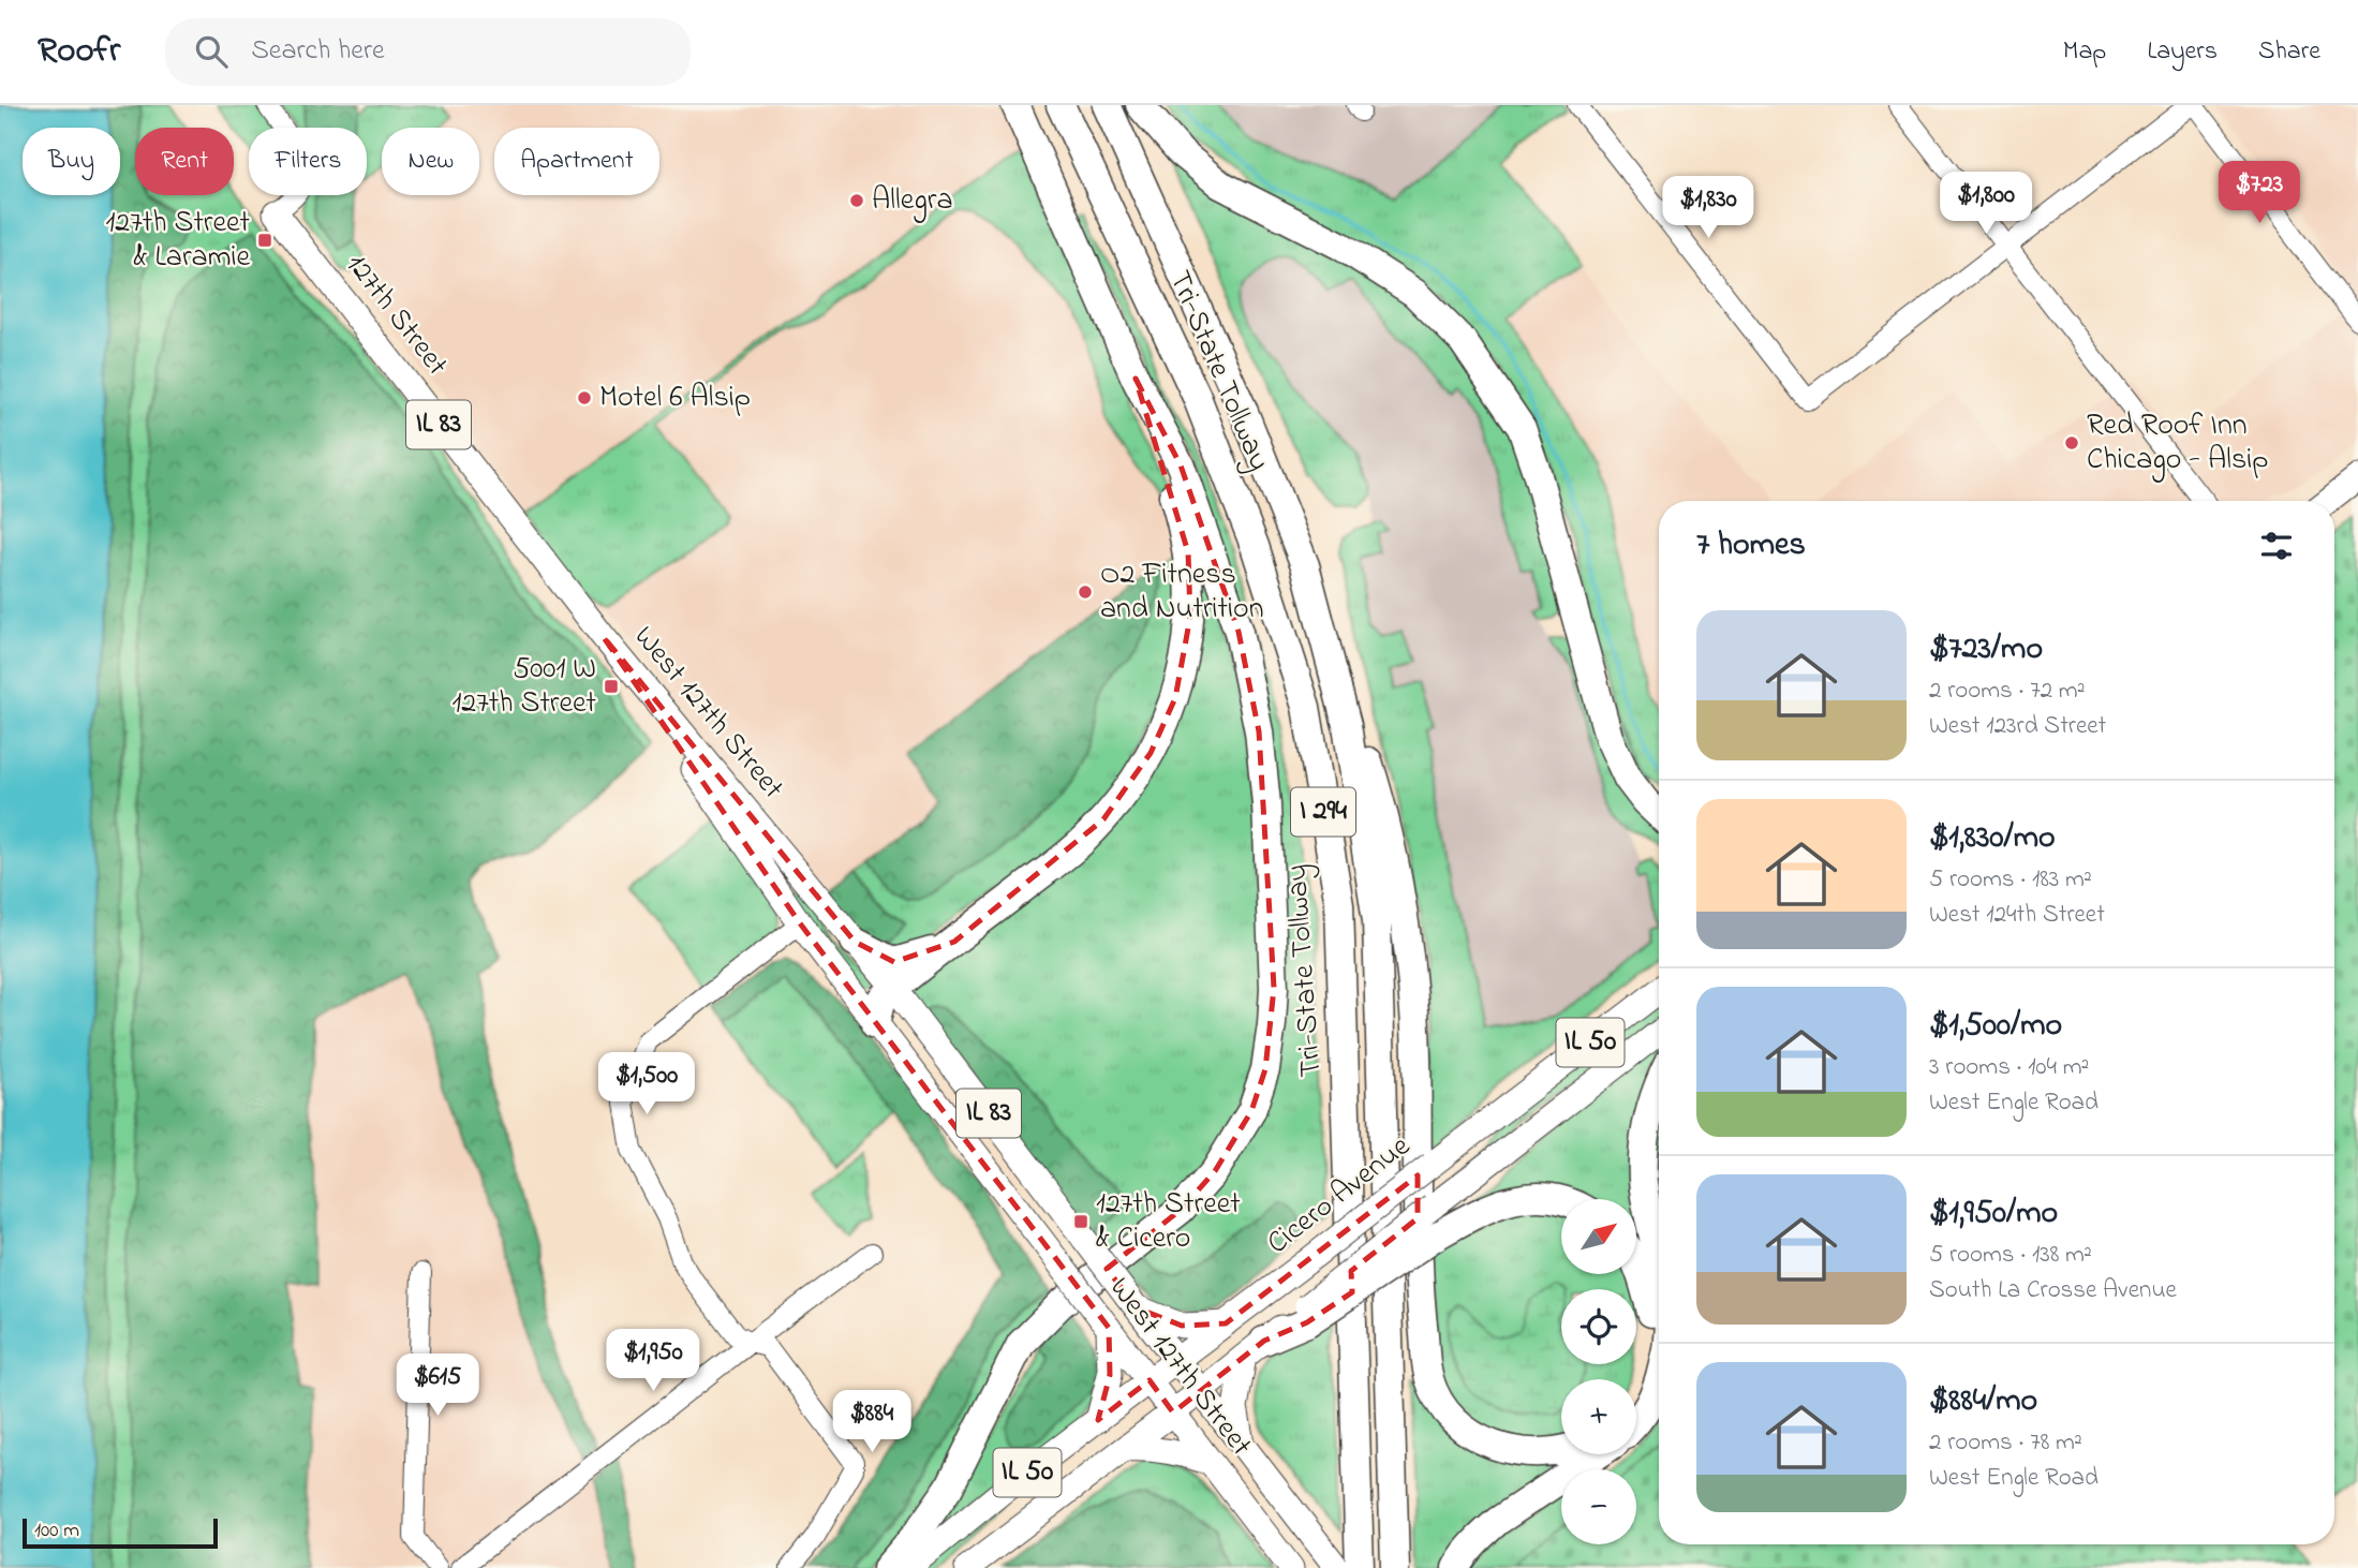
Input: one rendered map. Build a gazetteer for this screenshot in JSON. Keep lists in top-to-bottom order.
{
  "streets": {
    "highway": ["Tri-State Tollway", "I 294"],
    "main road": [
      "127th Street",
      "IL 83",
      "West 127th Street",
      "IL 50",
      "Cicero Avenue"
    ]
  },
  "crossings": [
    ["127th Street", "West 127th Street"],
    ["West 127th Street", "IL 50"],
    ["West 127th Street", "Cicero Avenue"]
  ],
  "places": {
    "other": [
      "Allegra",
      "Motel 6 Alsip",
      "Red Roof Inn Chicago - Alsip",
      "O2 Fitness and Nutrition"
    ],
    "transit": ["127th Street & Laramie", "5001 W 127th Street", "127th Street & Cicero"]
  },
  "scale_bar": "100 m",
  "north": "top right",
  "page": {
    "header": "Roofr",
    "search": "Search here",
    "nav": ["Map", "Layers", "Share"],
    "chip": [
      "Buy",
      "Rent",
      "Filters",
      "New",
      "Apartment"
    ],
    "price": [
      "$723",
      "$1,800",
      "$1,830",
      "$1,500",
      "$1,950",
      "$615",
      "$884"
    ],
    "heading": "7 homes",
    "list": [
      {
        "name": "$723/mo",
        "note": "2 rooms · 72 m² · West 123rd Street"
      },
      {
        "name": "$1,830/mo",
        "note": "5 rooms · 183 m² · West 124th Street"
      },
      {
        "name": "$1,500/mo",
        "note": "3 rooms · 104 m² · West Engle Road"
      },
      {
        "name": "$1,950/mo",
        "note": "5 rooms · 138 m² · South La Crosse Avenue"
      },
      {
        "name": "$884/mo",
        "note": "2 rooms · 78 m² · West Engle Road"
      }
    ],
    "map_buttons": ["+", "−"],
    "scale": "100 m"
  }
}
